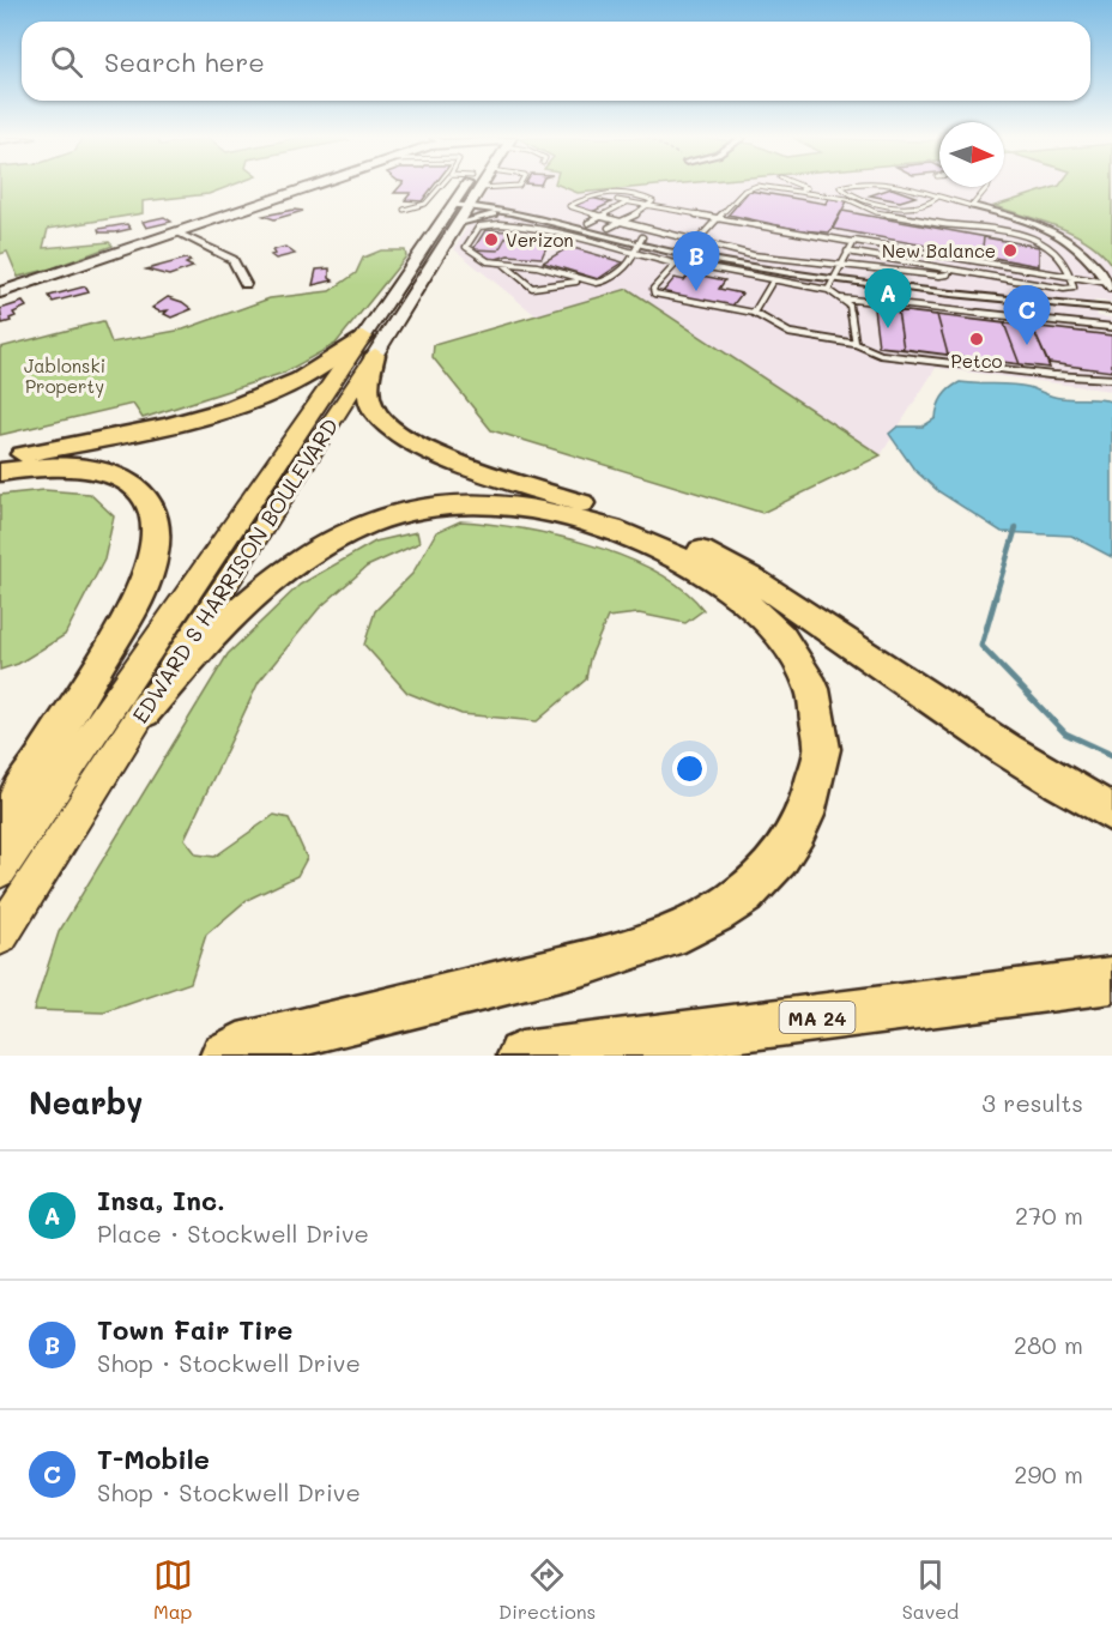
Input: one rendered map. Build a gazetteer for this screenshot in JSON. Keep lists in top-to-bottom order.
{
  "streets": {
    "highway": ["MA 24"],
    "main road": ["EDWARD S HARRISON BOULEVARD"]
  },
  "parks": ["Jablonski Property"],
  "places": ["Verizon", "New Balance", "Petco"],
  "north": "right",
  "page": {
    "search": "Search here",
    "pins": ["B", "A", "C"],
    "heading": ["Nearby", "3 results"],
    "list": [
      {
        "mark": "A",
        "name": "Insa, Inc.",
        "note": "Place · Stockwell Drive",
        "value": "270 m"
      },
      {
        "mark": "B",
        "name": "Town Fair Tire",
        "note": "Shop · Stockwell Drive",
        "value": "280 m"
      },
      {
        "mark": "C",
        "name": "T-Mobile",
        "note": "Shop · Stockwell Drive",
        "value": "290 m"
      }
    ],
    "nav": ["Map", "Directions", "Saved"]
  }
}
